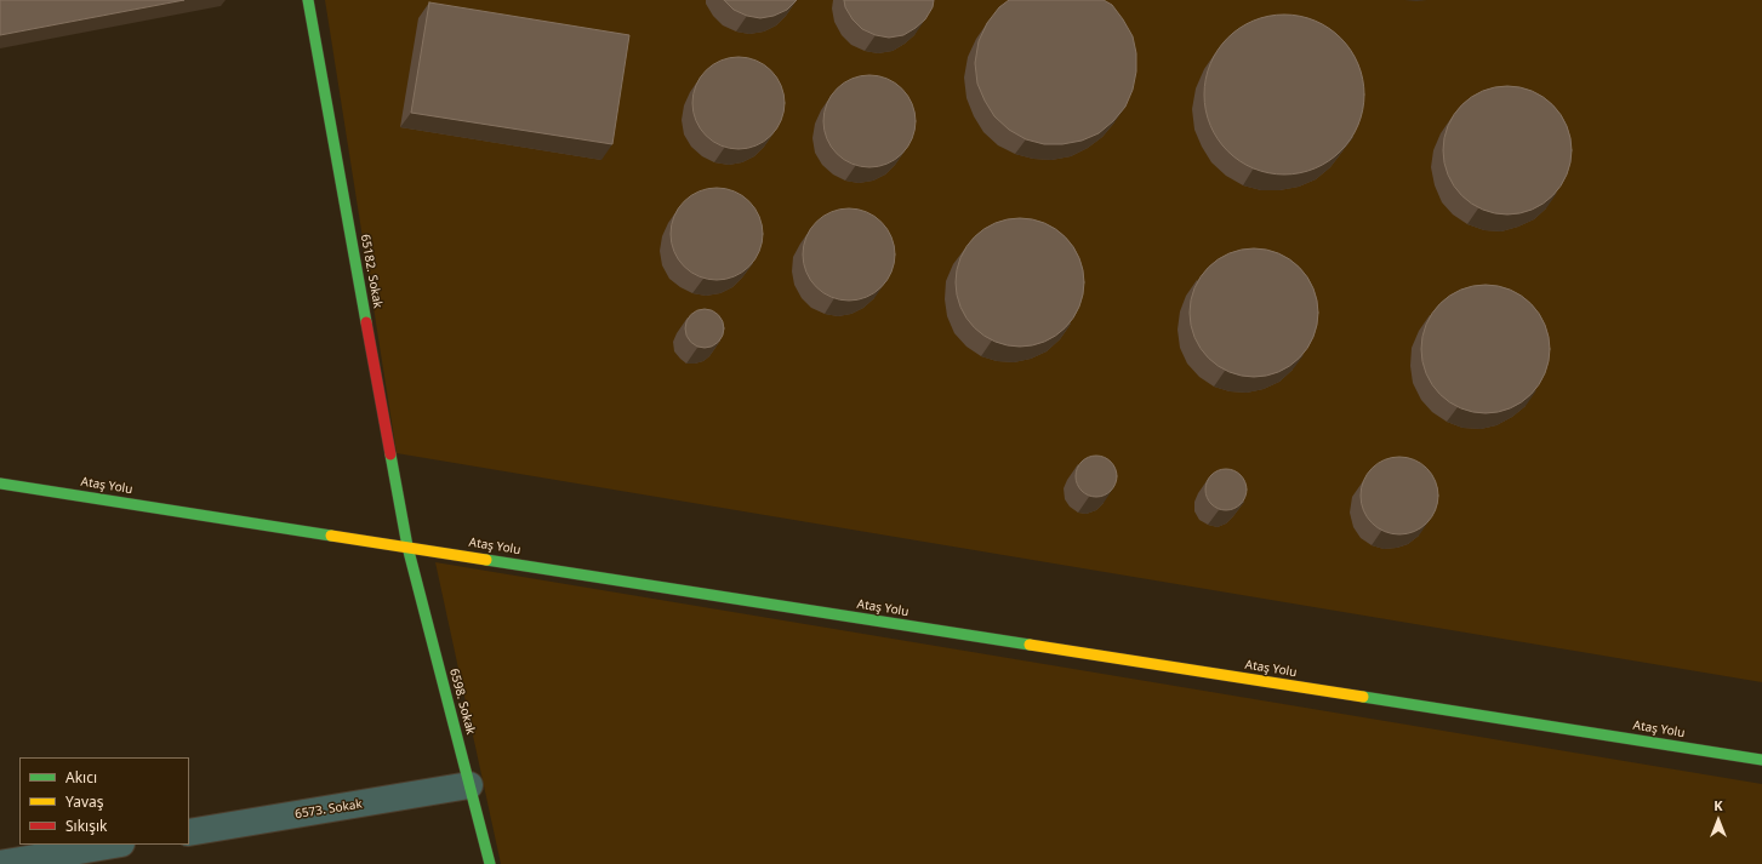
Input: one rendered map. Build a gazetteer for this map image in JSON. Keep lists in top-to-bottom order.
{
  "streets": {
    "street": [
      "65182. Sokak",
      "Ataş Yolu",
      "6598. Sokak",
      "6573. Sokak"
    ]
  },
  "crossings": [
    ["65182. Sokak", "Ataş Yolu"],
    ["65182. Sokak", "6598. Sokak"],
    ["Ataş Yolu", "6598. Sokak"],
    ["6598. Sokak", "6573. Sokak"]
  ],
  "legend": ["Akıcı", "Yavaş", "Sıkışık"],
  "north": "top"
}
